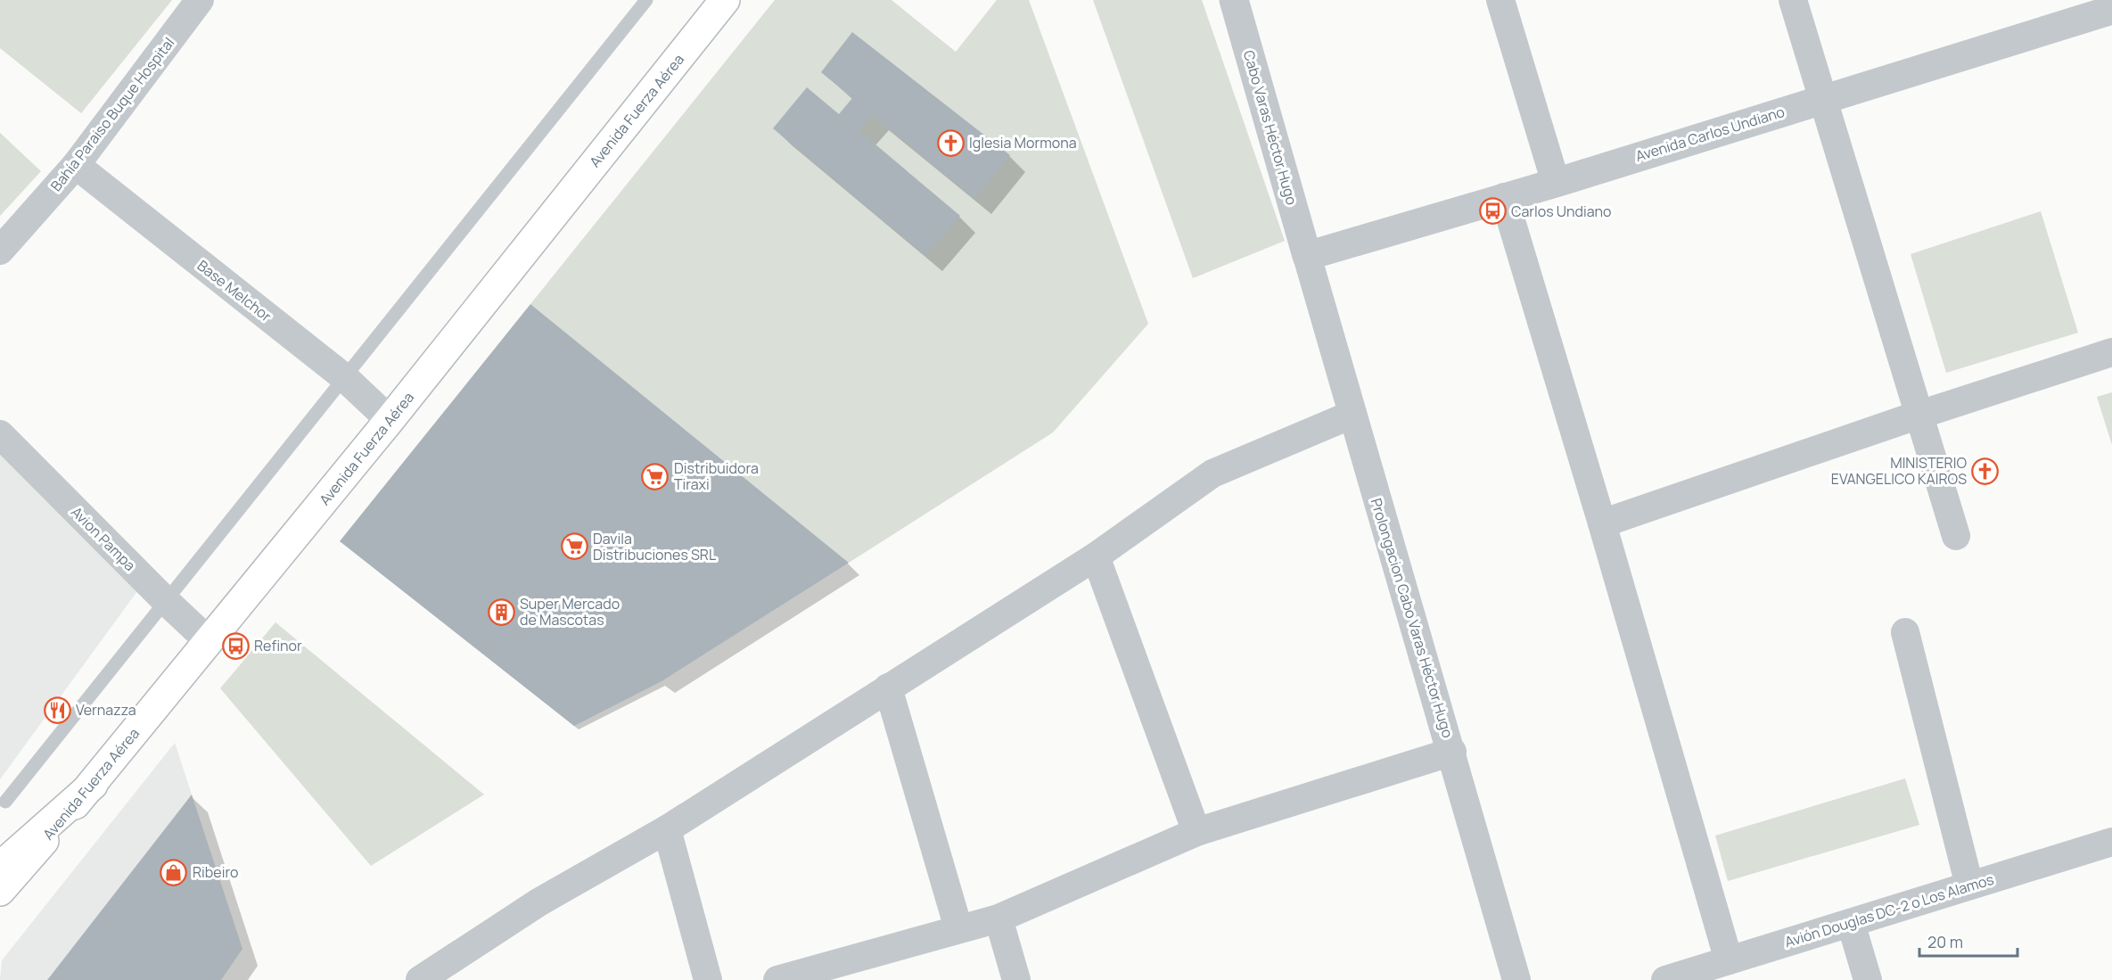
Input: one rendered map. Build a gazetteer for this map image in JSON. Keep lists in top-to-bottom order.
{
  "streets": {
    "main road": ["Avenida Fuerza Aérea"],
    "street": [
      "Bahía Paraiso Buque Hospital",
      "Cabo Varas Héctor Hugo",
      "Avenida Carlos Undiano",
      "Base Melchor",
      "Avion Pampa",
      "Prolongacion Cabo Varas Héctor Hugo",
      "Avión Douglas DC-2 o Los Alamos"
    ]
  },
  "crossings": [
    ["Avenida Fuerza Aérea", "Base Melchor"],
    ["Avenida Fuerza Aérea", "Avion Pampa"],
    ["Bahía Paraiso Buque Hospital", "Base Melchor"],
    ["Cabo Varas Héctor Hugo", "Avenida Carlos Undiano"],
    ["Cabo Varas Héctor Hugo", "Prolongacion Cabo Varas Héctor Hugo"],
    ["Avenida Carlos Undiano", "Prolongacion Cabo Varas Héctor Hugo"]
  ],
  "places": {
    "church": ["Iglesia Mormona", "MINISTERIO EVANGELICO KAIROS"],
    "bus stop": ["Carlos Undiano", "Refinor"],
    "supermarket": ["Distribuidora Tiraxi", "Davila Distribuciones SRL"],
    "building": ["Super Mercado de Mascotas"],
    "restaurant": ["Vernazza"],
    "shop": ["Ribeiro"]
  },
  "scale_bar": "20 m"
}
